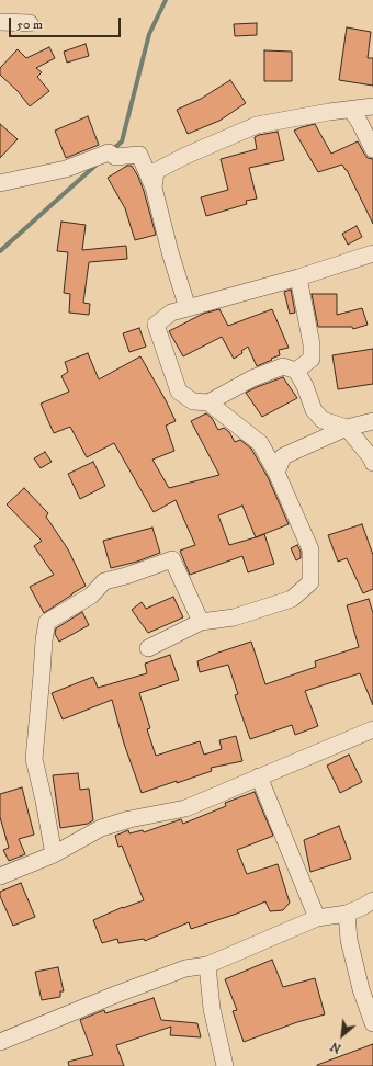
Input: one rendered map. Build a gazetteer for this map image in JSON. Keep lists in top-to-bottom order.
{
  "scale_bar": "50 m",
  "north": "bottom left"
}
